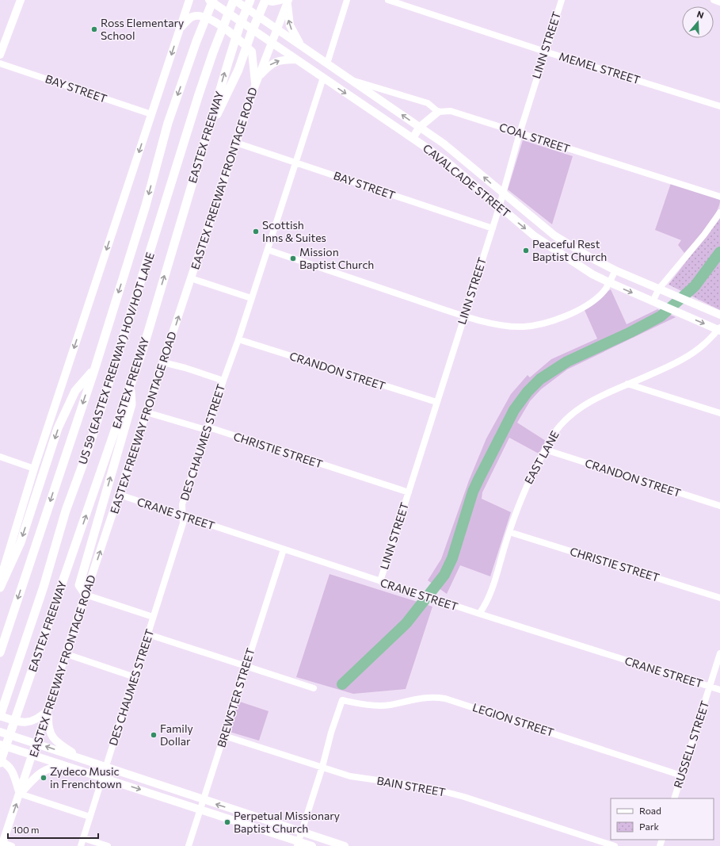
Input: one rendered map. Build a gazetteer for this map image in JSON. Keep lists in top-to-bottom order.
{
  "streets": {
    "highway": ["EASTEX FREEWAY", "US 59 (EASTEX FREEWAY) HOV/HOT LANE"],
    "main road": ["EASTEX FREEWAY FRONTAGE ROAD", "CAVALCADE STREET"],
    "street": [
      "LINN STREET",
      "MEMEL STREET",
      "BAY STREET",
      "COAL STREET",
      "CRANDON STREET",
      "DES CHAUMES STREET",
      "CHRISTIE STREET",
      "EAST LANE",
      "CRANE STREET",
      "BREWSTER STREET",
      "LEGION STREET",
      "RUSSELL STREET",
      "BAIN STREET"
    ]
  },
  "crossings": [
    ["LINN STREET", "MEMEL STREET"],
    ["LINN STREET", "BAY STREET"],
    ["LINN STREET", "COAL STREET"],
    ["LINN STREET", "CAVALCADE STREET"],
    ["LINN STREET", "CRANDON STREET"],
    ["LINN STREET", "CHRISTIE STREET"],
    ["LINN STREET", "CRANE STREET"],
    ["BAY STREET", "EASTEX FREEWAY FRONTAGE ROAD"],
    ["BAY STREET", "DES CHAUMES STREET"],
    ["EASTEX FREEWAY", "US 59 (EASTEX FREEWAY) HOV/HOT LANE"],
    ["EASTEX FREEWAY FRONTAGE ROAD", "CAVALCADE STREET"],
    ["EASTEX FREEWAY FRONTAGE ROAD", "CHRISTIE STREET"],
    ["EASTEX FREEWAY FRONTAGE ROAD", "CRANE STREET"],
    ["CAVALCADE STREET", "US 59 (EASTEX FREEWAY) HOV/HOT LANE"],
    ["CAVALCADE STREET", "DES CHAUMES STREET"],
    ["CAVALCADE STREET", "EAST LANE"],
    ["CRANDON STREET", "DES CHAUMES STREET"],
    ["CRANDON STREET", "EAST LANE"],
    ["DES CHAUMES STREET", "CHRISTIE STREET"],
    ["DES CHAUMES STREET", "CRANE STREET"],
    ["CHRISTIE STREET", "EAST LANE"],
    ["EAST LANE", "CRANE STREET"],
    ["CRANE STREET", "BREWSTER STREET"],
    ["CRANE STREET", "RUSSELL STREET"],
    ["BREWSTER STREET", "BAIN STREET"],
    ["LEGION STREET", "RUSSELL STREET"],
    ["LEGION STREET", "BAIN STREET"]
  ],
  "places": [
    "Ross Elementary School",
    "Scottish Inns & Suites",
    "Peaceful Rest Baptist Church",
    "Mission Baptist Church",
    "Family Dollar",
    "Zydeco Music in Frenchtown",
    "Perpetual Missionary Baptist Church"
  ],
  "legend": ["Road", "Park"],
  "scale_bar": "100 m",
  "north": "top"
}
